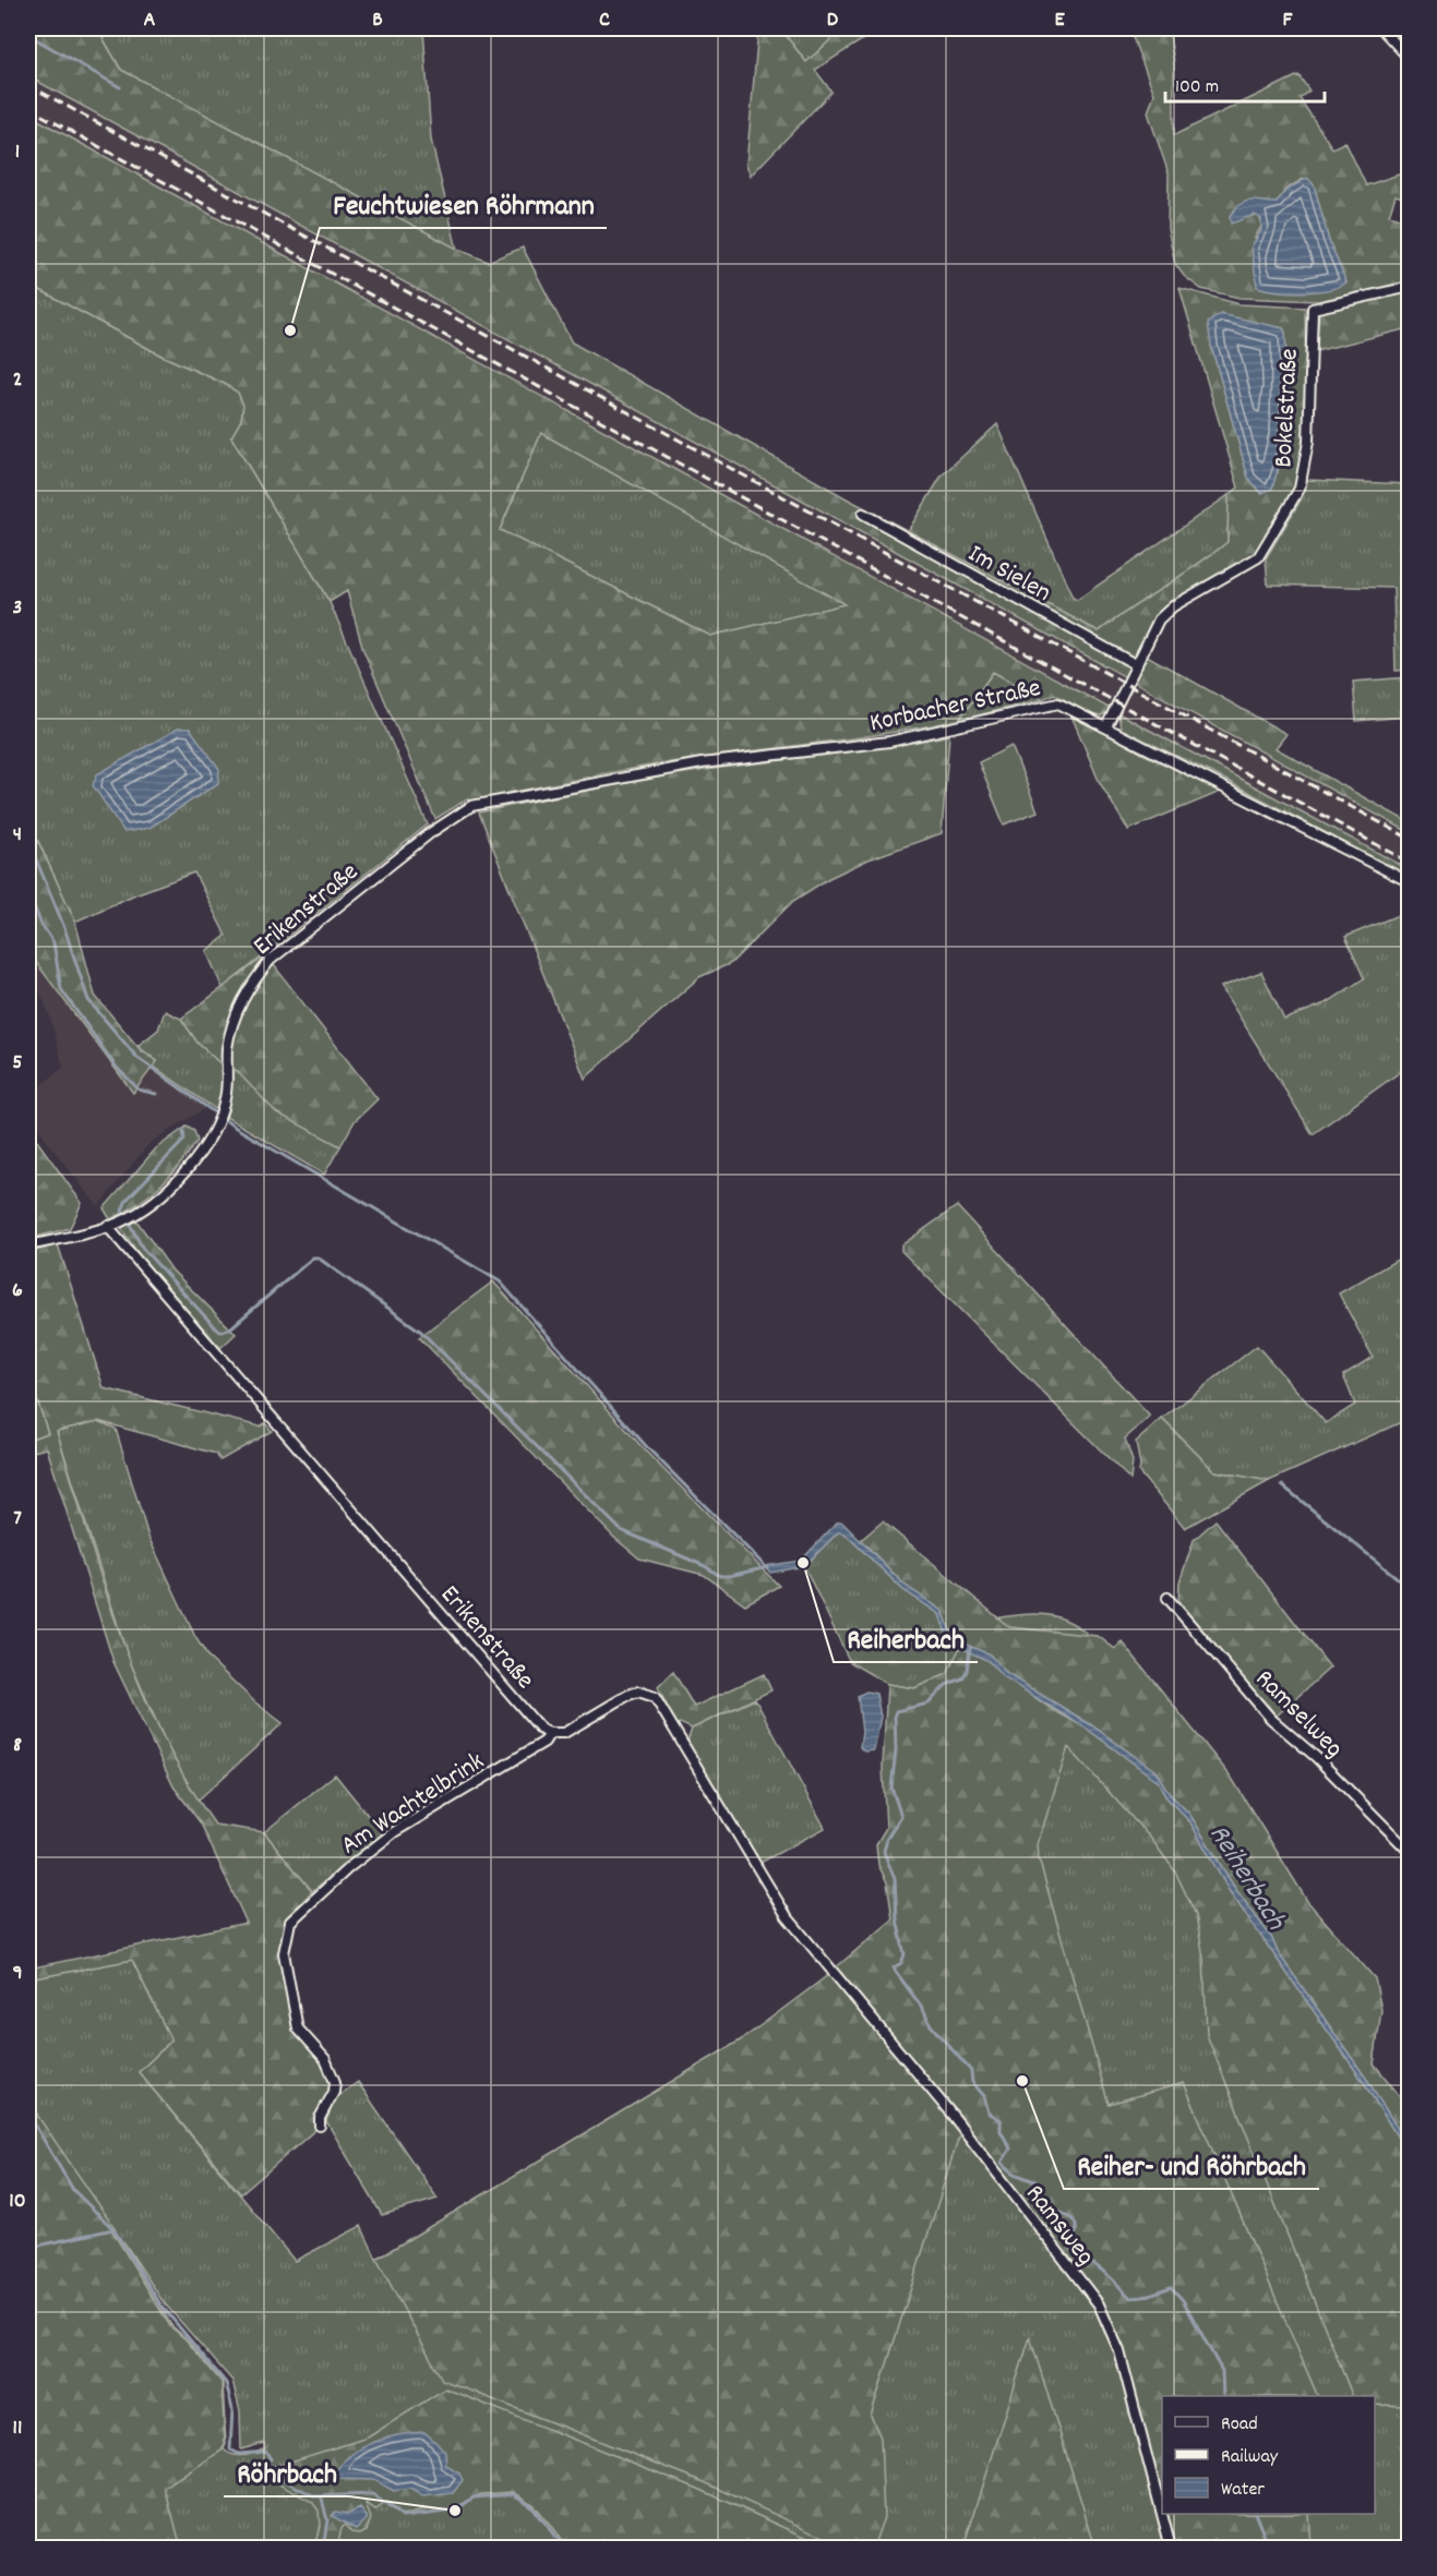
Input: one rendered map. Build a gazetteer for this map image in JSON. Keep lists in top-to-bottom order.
{
  "streets": {
    "street": [
      "Bokelstraße",
      "Im Sielen",
      "Korbacher Straße",
      "Erikenstraße",
      "Ramselweg",
      "Am Wachtelbrink",
      "Ramsweg"
    ]
  },
  "crossings": [
    ["Bokelstraße", "Im Sielen"],
    ["Bokelstraße", "Korbacher Straße"],
    ["Korbacher Straße", "Erikenstraße"],
    ["Erikenstraße", "Am Wachtelbrink"],
    ["Erikenstraße", "Ramsweg"],
    ["Am Wachtelbrink", "Ramsweg"]
  ],
  "water": ["Reiherbach"],
  "places": [
    "Feuchtwiesen Röhrmann",
    "Reiherbach",
    "Reiher- und Röhrbach",
    "Röhrbach"
  ],
  "legend": ["Road", "Railway", "Water"],
  "scale_bar": "100 m",
  "grid": {
    "columns": [
      "A",
      "B",
      "C",
      "D",
      "E",
      "F"
    ],
    "rows": [
      "1",
      "2",
      "3",
      "4",
      "5",
      "6",
      "7",
      "8",
      "9",
      "10",
      "11"
    ]
  }
}
